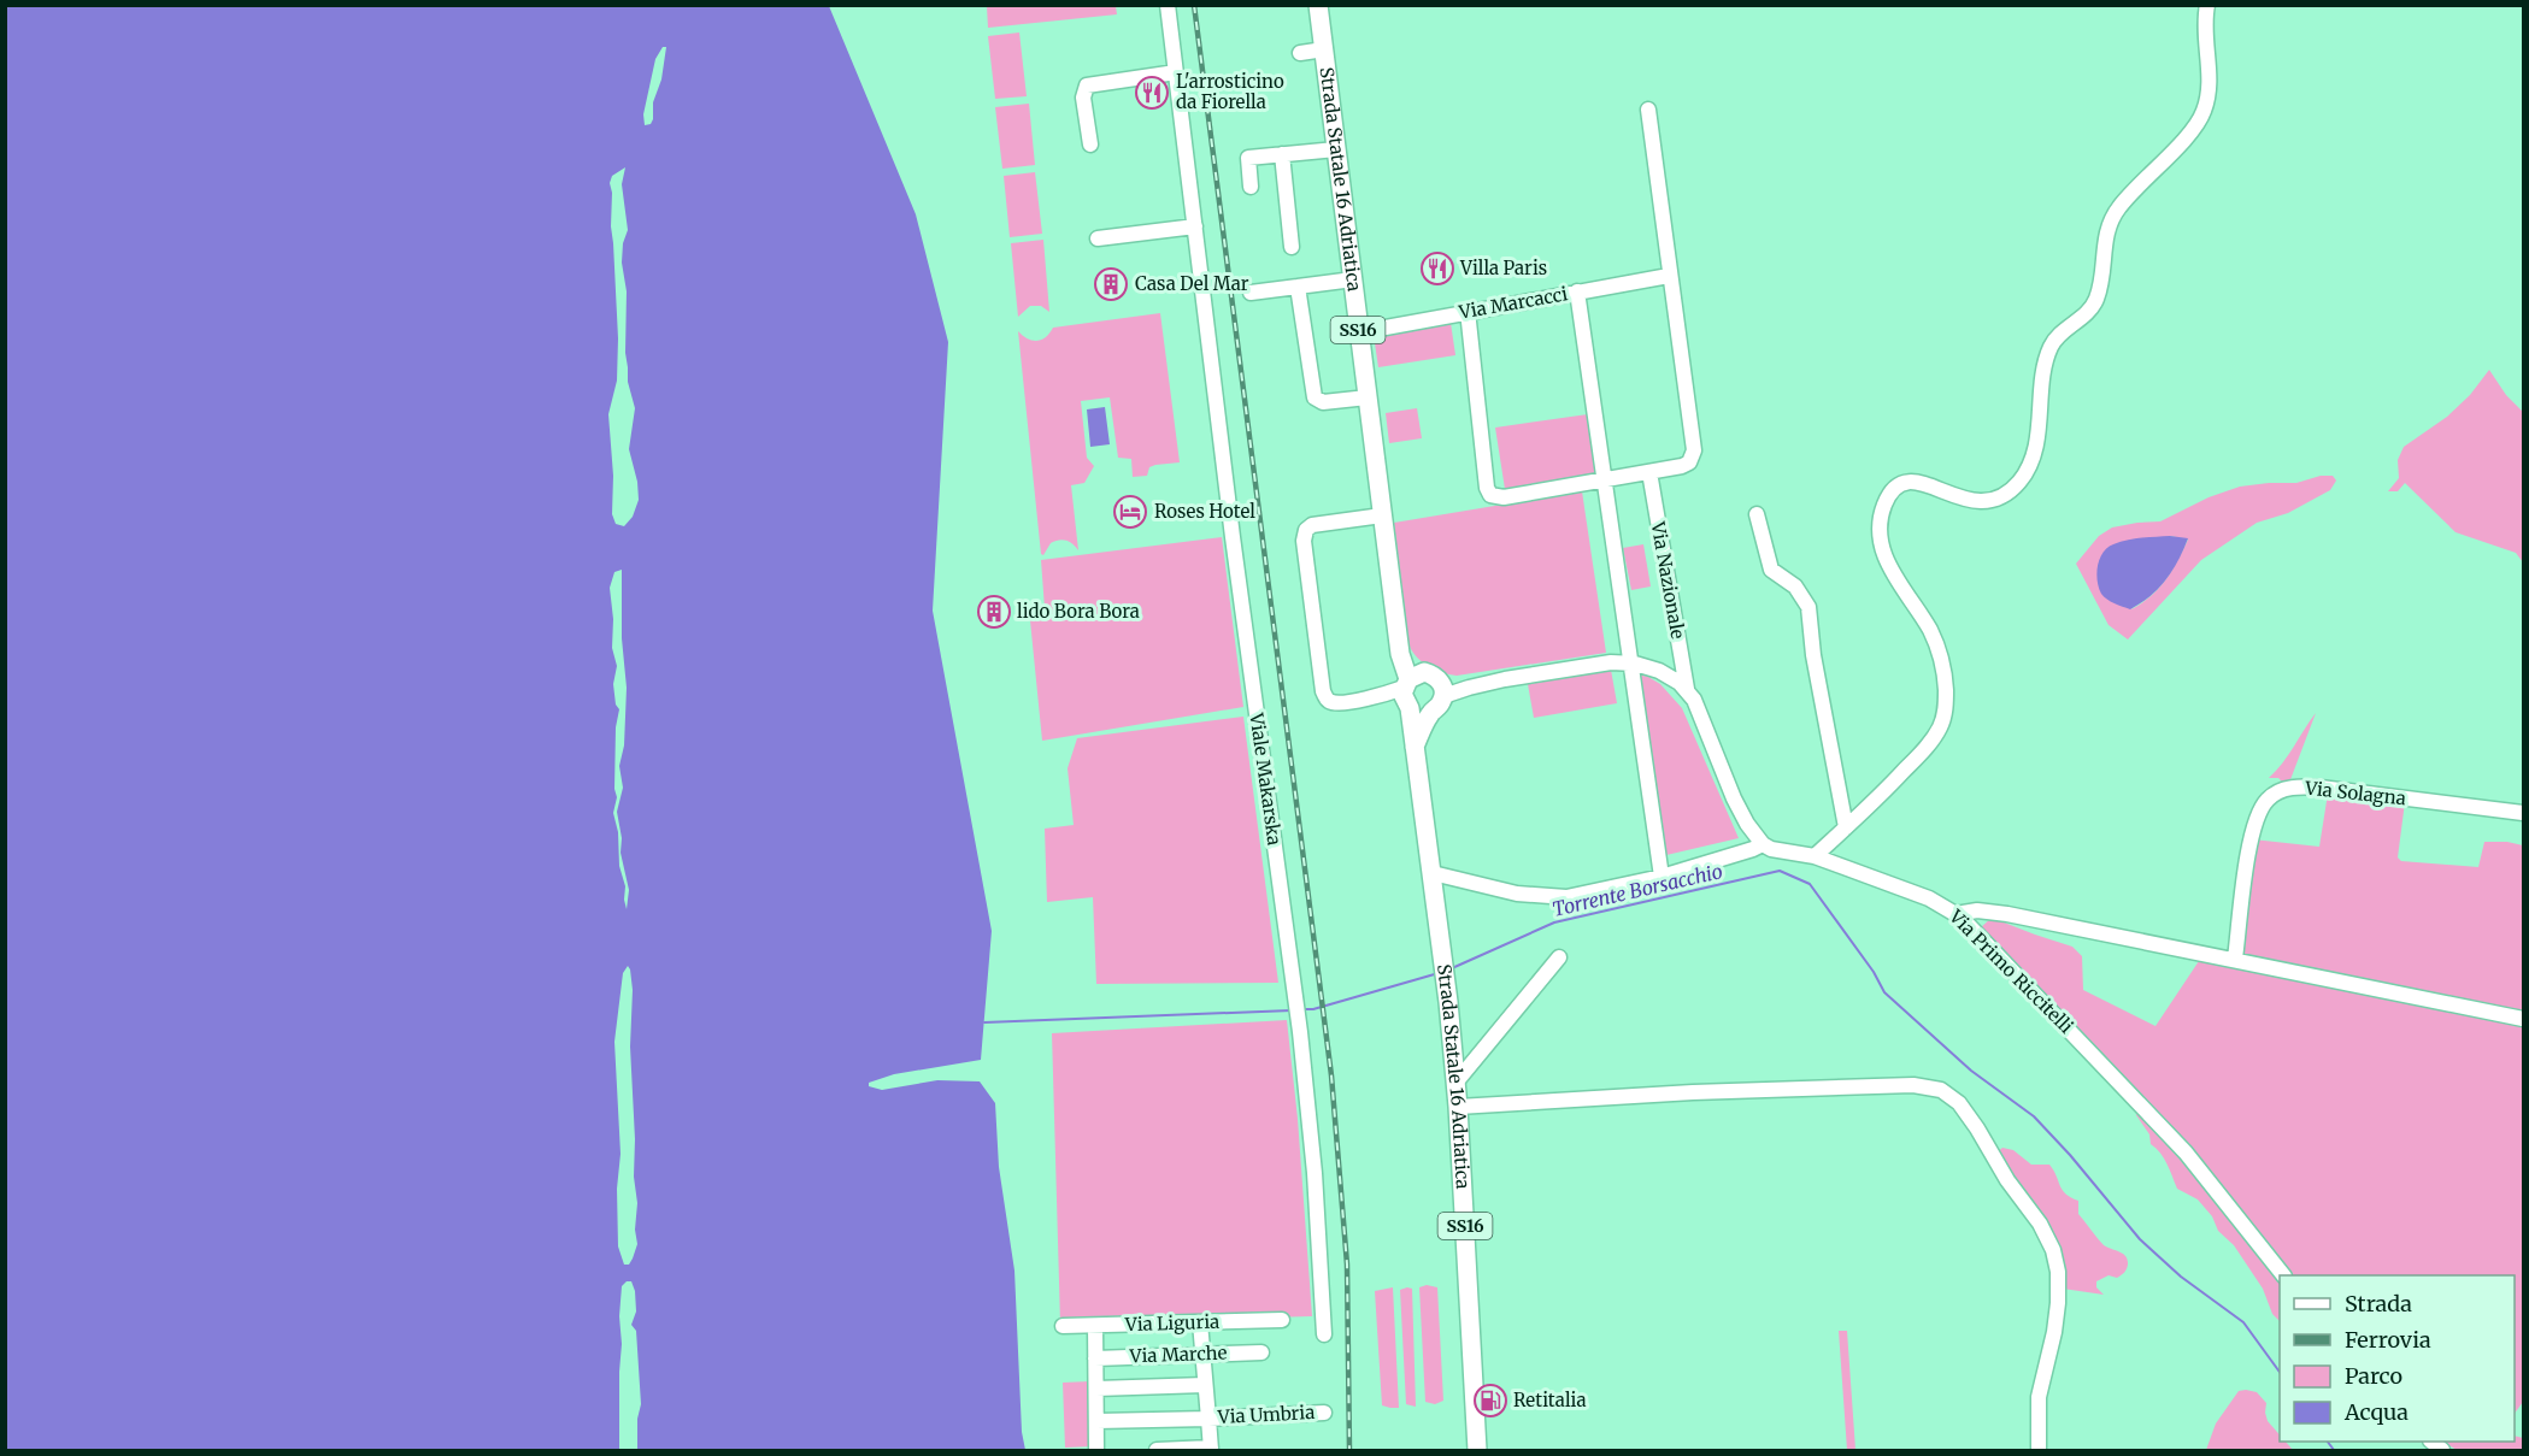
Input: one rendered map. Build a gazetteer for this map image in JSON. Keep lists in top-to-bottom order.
{
  "streets": {
    "main road": ["Strada Statale 16 Adriatica", "SS16"],
    "street": [
      "Via Marcacci",
      "Via Nazionale",
      "Viale Makarska",
      "Via Solagna",
      "Via Primo Riccitelli",
      "Via Liguria",
      "Via Marche",
      "Via Umbria"
    ]
  },
  "crossings": [
    ["Strada Statale 16 Adriatica", "Via Marcacci"],
    ["Via Nazionale", "Via Primo Riccitelli"]
  ],
  "water": ["Torrente Borsacchio"],
  "places": {
    "restaurant": ["L'arrosticino da Fiorella", "Villa Paris"],
    "building": ["Casa Del Mar", "lido Bora Bora"],
    "hotel": ["Roses Hotel"],
    "fuel station": ["Retitalia"]
  },
  "legend": [
    "Strada",
    "Ferrovia",
    "Parco",
    "Acqua"
  ]
}
